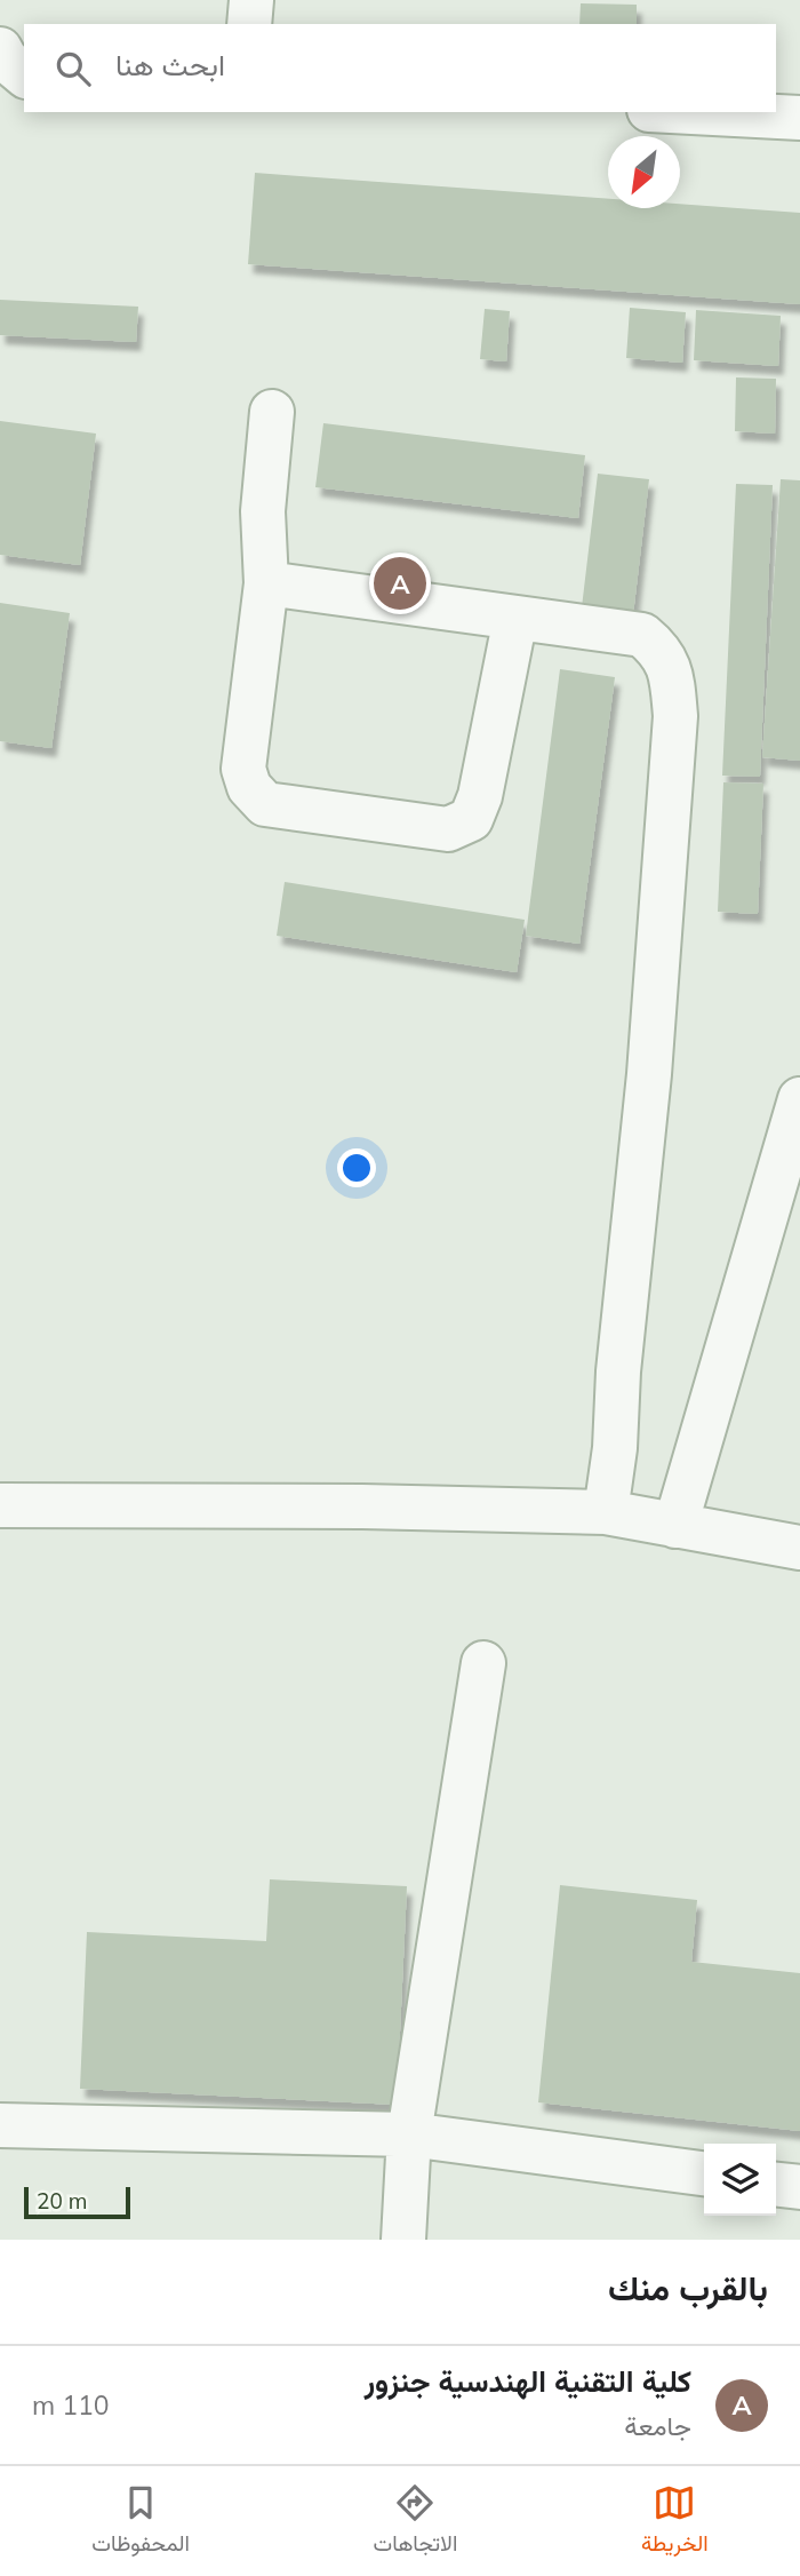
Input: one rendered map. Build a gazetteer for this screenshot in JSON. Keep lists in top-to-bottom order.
{
  "scale_bar": "20 m",
  "north": "bottom left",
  "page": {
    "search": "ابحث هنا",
    "pins": "A",
    "scale": "20 m",
    "heading": "بالقرب منك",
    "list": [
      {
        "mark": "A",
        "name": "كلية التقنية الهندسية جنزور",
        "note": "جامعة",
        "value": "110 m"
      }
    ],
    "nav": ["الخريطة", "الاتجاهات", "المحفوظات"]
  }
}
